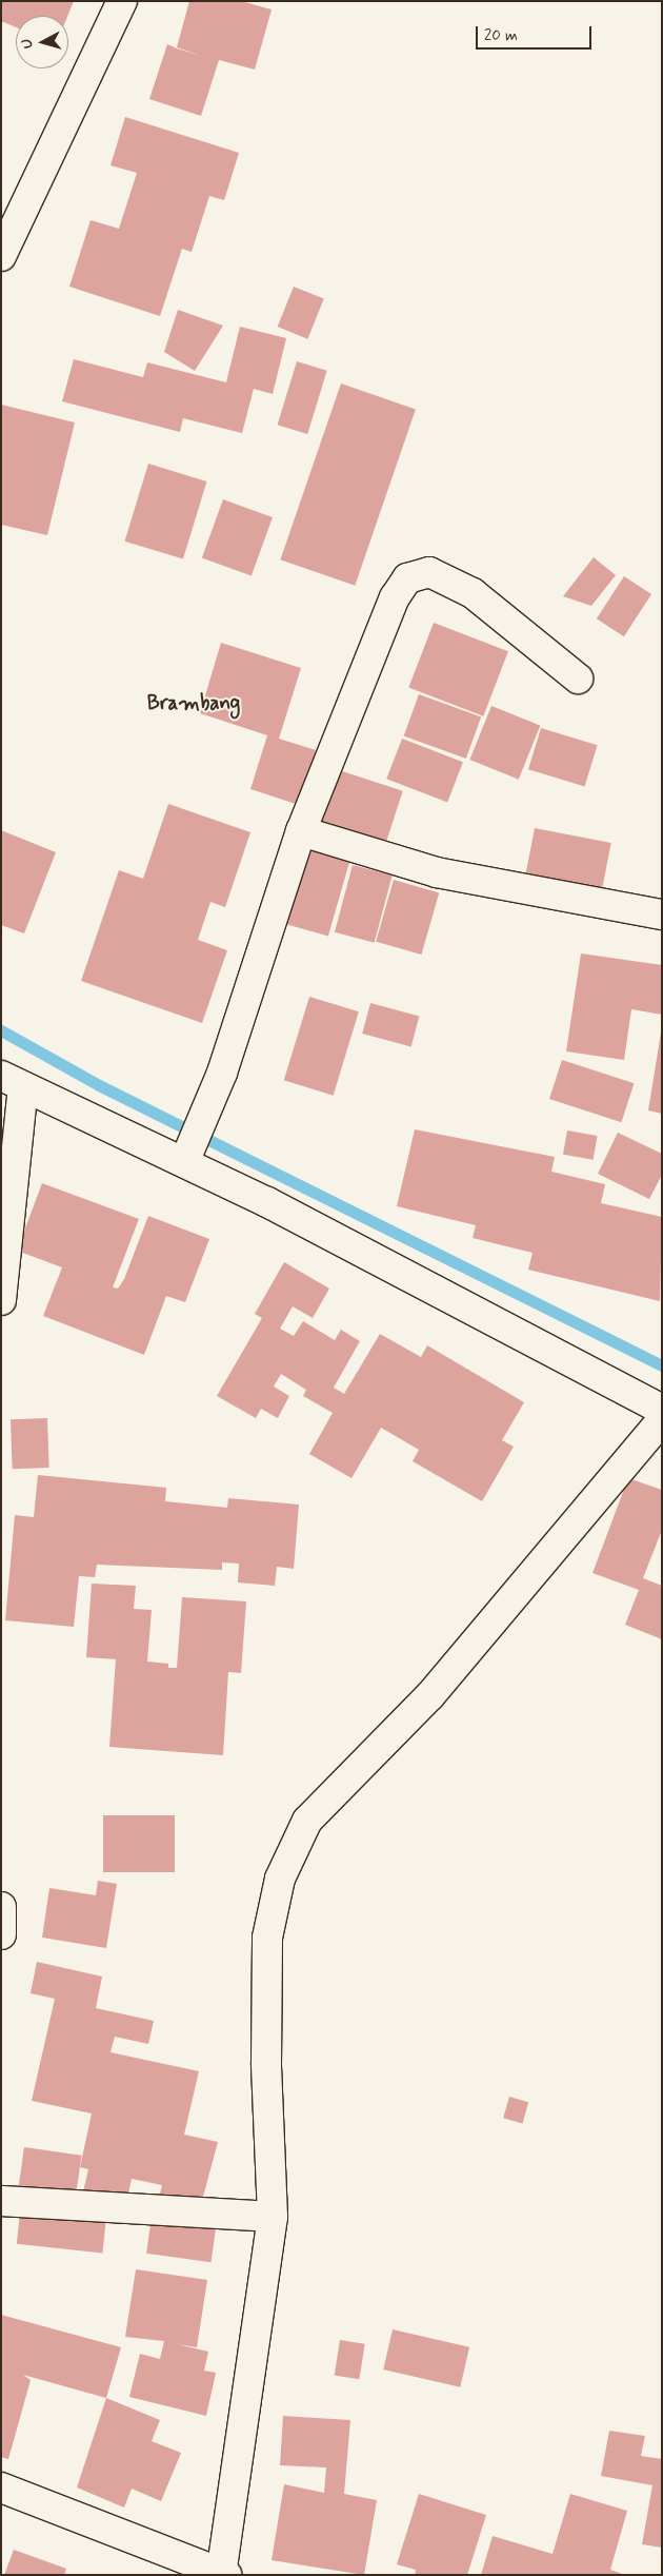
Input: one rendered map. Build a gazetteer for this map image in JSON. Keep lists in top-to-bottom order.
{
  "districts": ["Brambang"],
  "scale_bar": "20 m",
  "north": "left"
}
